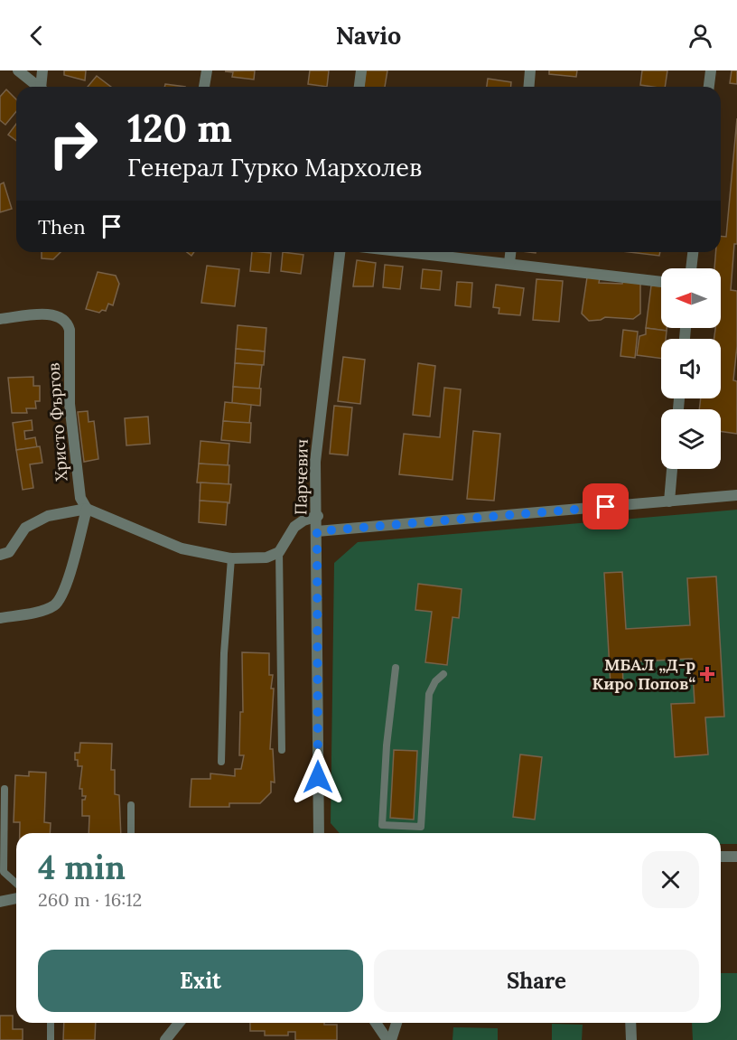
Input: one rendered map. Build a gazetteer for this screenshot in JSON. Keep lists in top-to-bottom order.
{
  "streets": {
    "street": ["Христо Фъргов", "Парчевич"]
  },
  "places": {
    "health": ["МБАЛ „Д-р Киро Попов“"]
  },
  "north": "left",
  "page": {
    "header": "Navio",
    "turn": ["120 m", "Генерал Гурко Мархолев"],
    "then": "Then",
    "heading": ["4 min", "260 m · 16:12"],
    "buttons": ["Exit", "Share"]
  }
}
